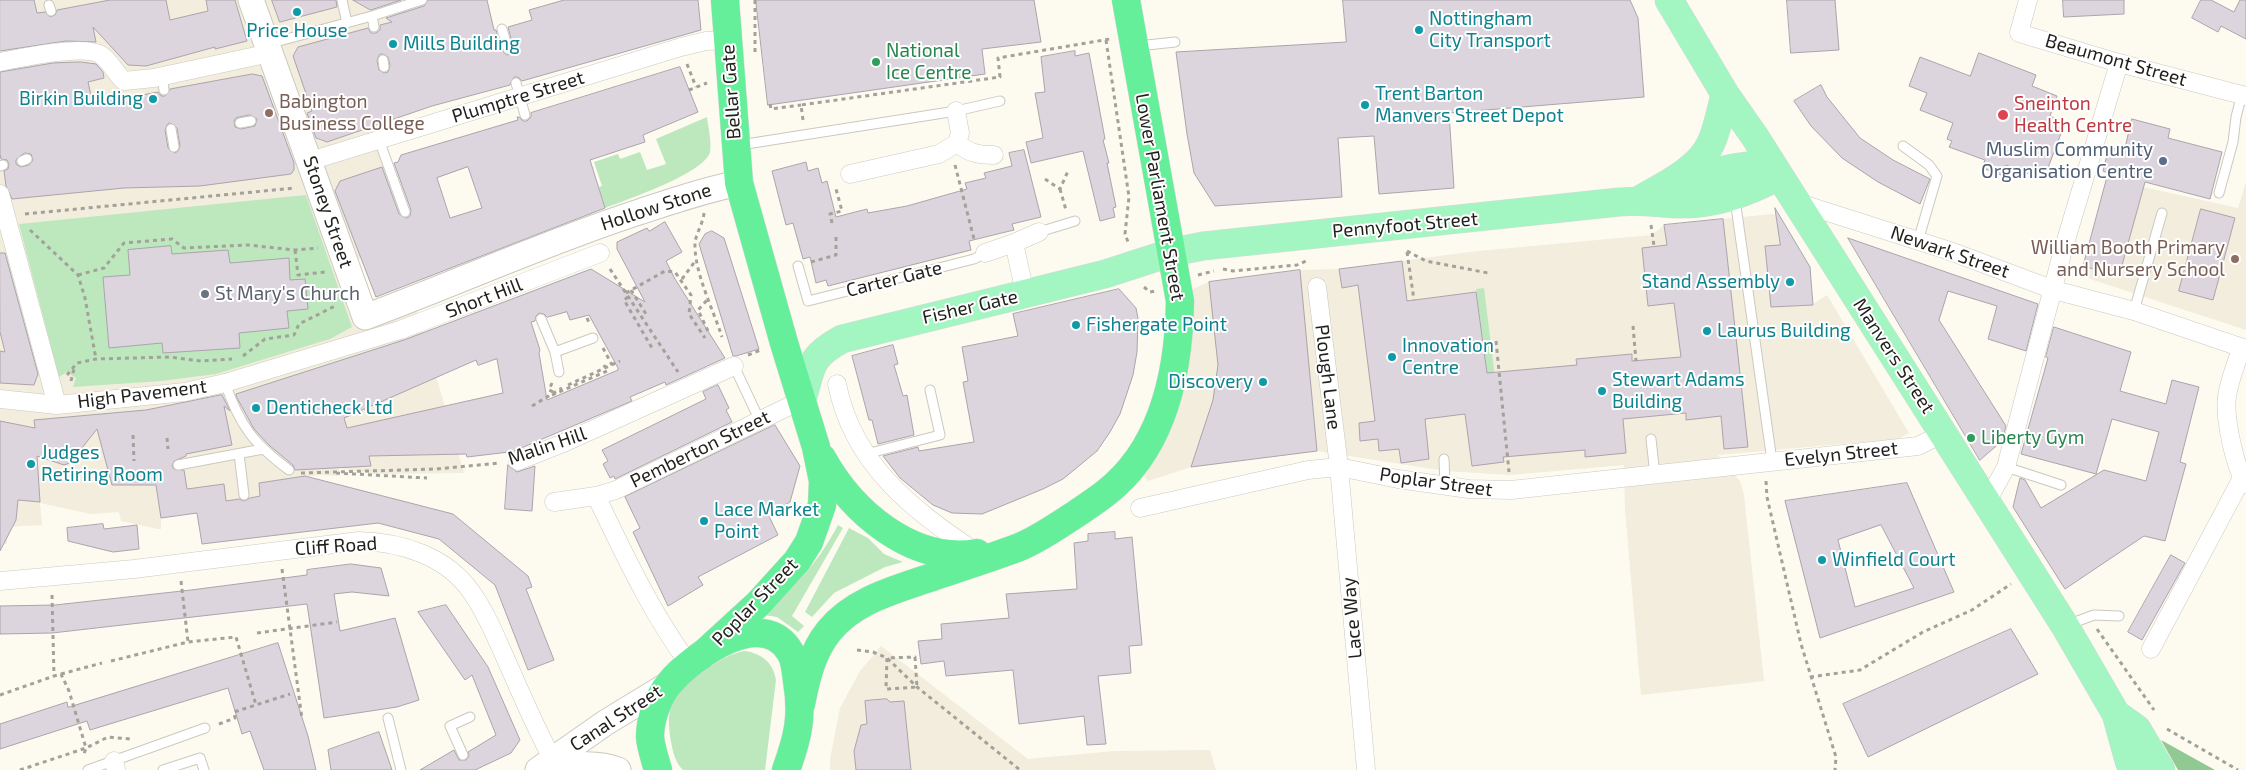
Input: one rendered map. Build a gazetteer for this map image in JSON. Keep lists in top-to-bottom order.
{
  "streets": {
    "highway": ["Bellar Gate", "Lower Parliament Street", "Poplar Street"],
    "main road": ["Pennyfoot Street", "Fisher Gate", "Manvers Street"],
    "street": [
      "Beaumont Street",
      "Plumptre Street",
      "Hollow Stone",
      "Stoney Street",
      "Newark Street",
      "Carter Gate",
      "Short Hill",
      "Plough Lane",
      "High Pavement",
      "Malin Hill",
      "Pemberton Street",
      "Evelyn Street",
      "Cliff Road",
      "Lace Way",
      "Canal Street"
    ]
  },
  "crossings": [
    ["Bellar Gate", "Plumptre Street"],
    ["Bellar Gate", "Hollow Stone"],
    ["Plumptre Street", "Stoney Street"],
    ["Lower Parliament Street", "Pennyfoot Street"],
    ["Lower Parliament Street", "Fisher Gate"],
    ["Hollow Stone", "Stoney Street"],
    ["Hollow Stone", "Short Hill"],
    ["Hollow Stone", "High Pavement"],
    ["Stoney Street", "Short Hill"],
    ["Stoney Street", "High Pavement"],
    ["Pennyfoot Street", "Fisher Gate"],
    ["Pennyfoot Street", "Manvers Street"],
    ["Newark Street", "Manvers Street"],
    ["Short Hill", "High Pavement"],
    ["Fisher Gate", "Pemberton Street"],
    ["Fisher Gate", "Poplar Street"],
    ["Manvers Street", "Evelyn Street"],
    ["Plough Lane", "Poplar Street"],
    ["Plough Lane", "Lace Way"],
    ["Pemberton Street", "Poplar Street"],
    ["Evelyn Street", "Poplar Street"],
    ["Poplar Street", "Lace Way"],
    ["Cliff Road", "Canal Street"]
  ],
  "places": [
    "Price House",
    "Nottingham City Transport",
    "Mills Building",
    "National Ice Centre",
    "Birkin Building",
    "Trent Barton Manvers Street Depot",
    "Babington Business College",
    "Sneinton Health Centre",
    "Muslim Community Organisation Centre",
    "William Booth Primary and Nursery School",
    "Stand Assembly",
    "St Mary's Church",
    "Fishergate Point",
    "Laurus Building",
    "Innovation Centre",
    "Discovery",
    "Stewart Adams Building",
    "Denticheck Ltd",
    "Liberty Gym",
    "Judges Retiring Room",
    "Lace Market Point",
    "Winfield Court"
  ]
}
